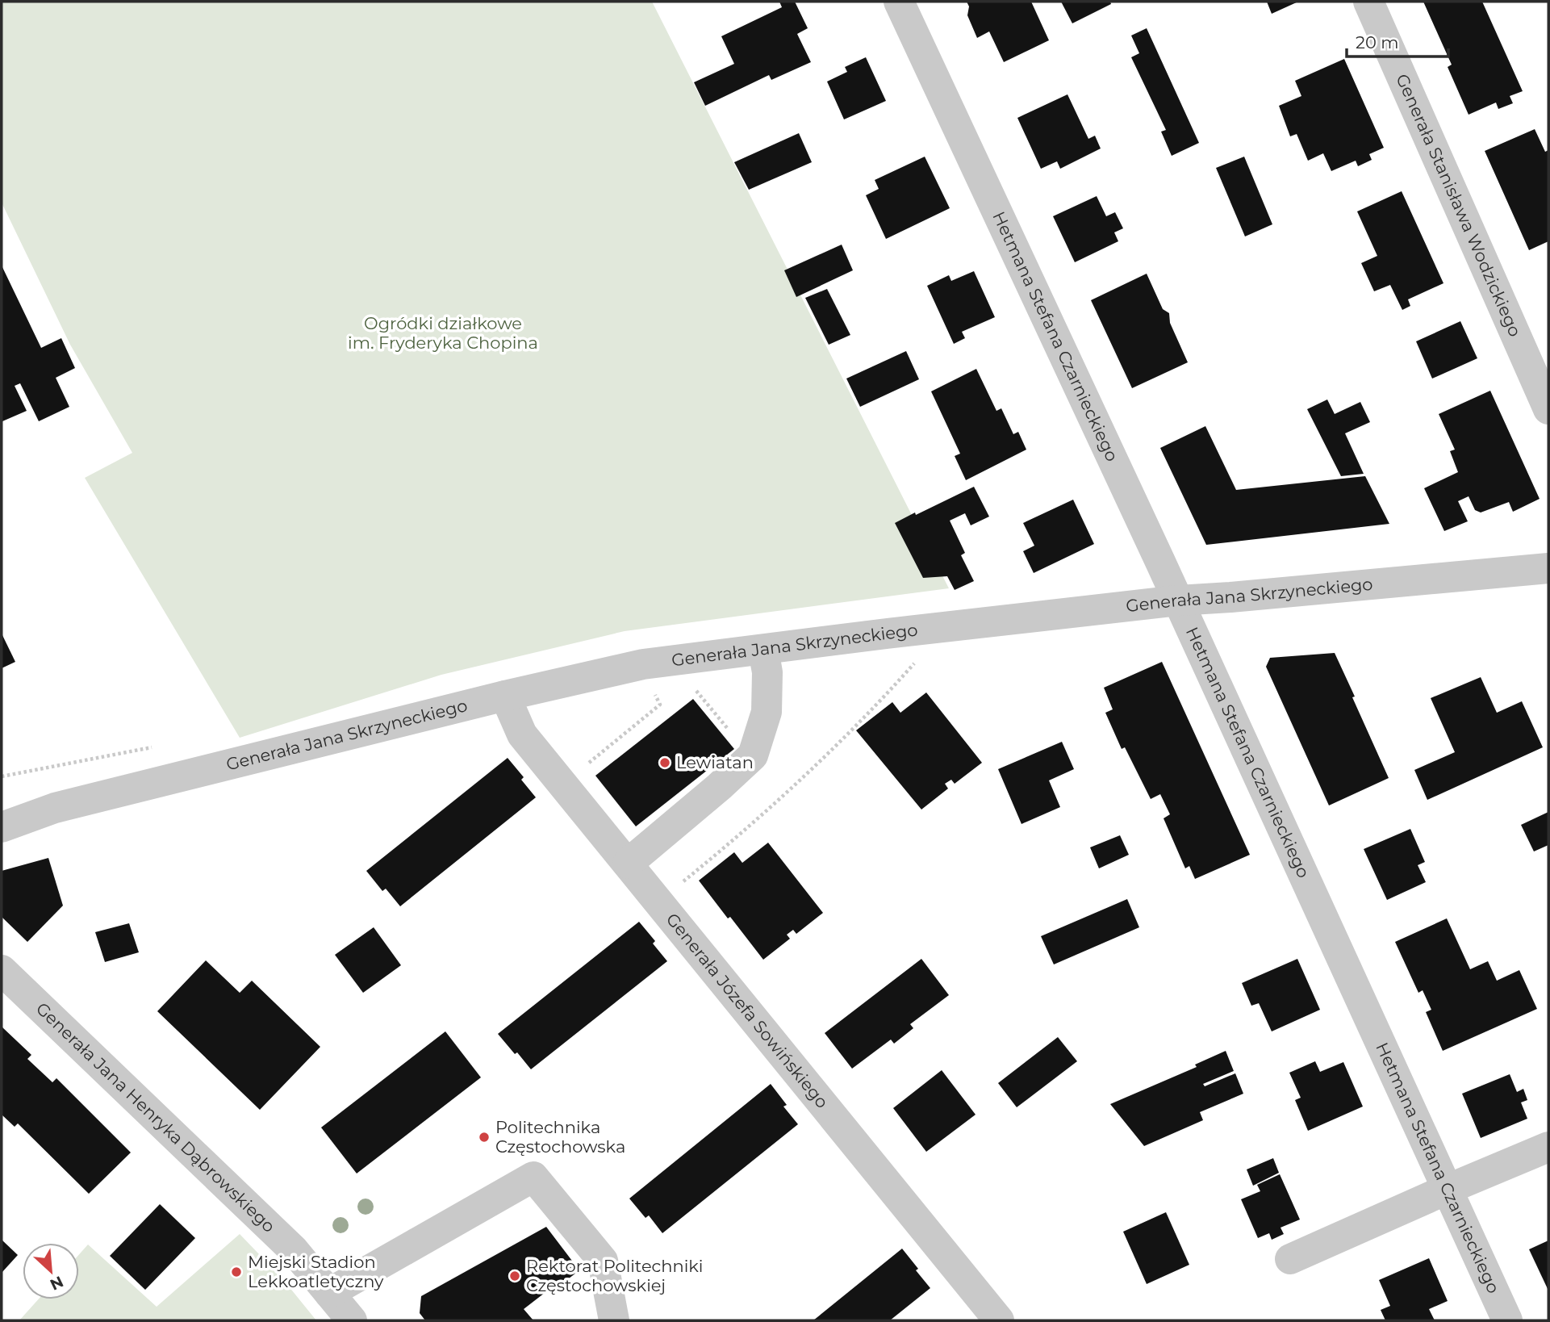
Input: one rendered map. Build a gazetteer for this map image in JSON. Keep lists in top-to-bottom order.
{
  "streets": {
    "street": [
      "Generała Stanisława Wodzickiego",
      "Hetmana Stefana Czarnieckiego",
      "Generała Jana Skrzyneckiego",
      "Generała Józefa Sowińskiego",
      "Generała Jana Henryka Dąbrowskiego"
    ]
  },
  "crossings": [
    ["Hetmana Stefana Czarnieckiego", "Generała Jana Skrzyneckiego"],
    ["Generała Jana Skrzyneckiego", "Generała Józefa Sowińskiego"]
  ],
  "parks": ["Ogródki działkowe im. Fryderyka Chopina"],
  "places": [
    "Lewiatan",
    "Politechnika Częstochowska",
    "Miejski Stadion Lekkoatletyczny",
    "Rektorat Politechniki Częstochowskiej"
  ],
  "scale_bar": "20 m",
  "north": "bottom right"
}
